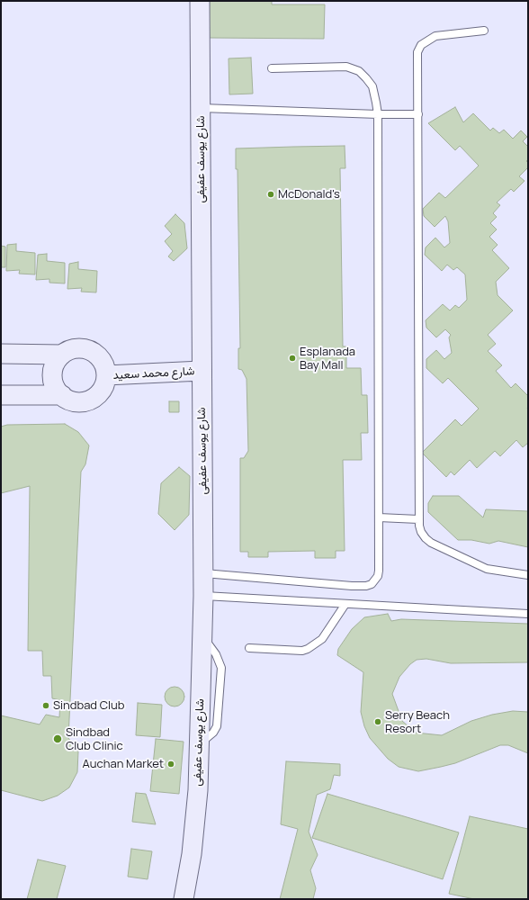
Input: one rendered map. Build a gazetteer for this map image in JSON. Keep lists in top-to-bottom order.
{
  "streets": {
    "street": ["شارع يوسف عفيفى", "شارع محمد سعيد"]
  },
  "crossings": [
    ["شارع يوسف عفيفى", "شارع محمد سعيد"]
  ],
  "places": [
    "McDonald's",
    "Esplanada Bay Mall",
    "Sindbad Club",
    "Serry Beach Resort",
    "Sindbad Club Clinic",
    "Auchan Market"
  ]
}
